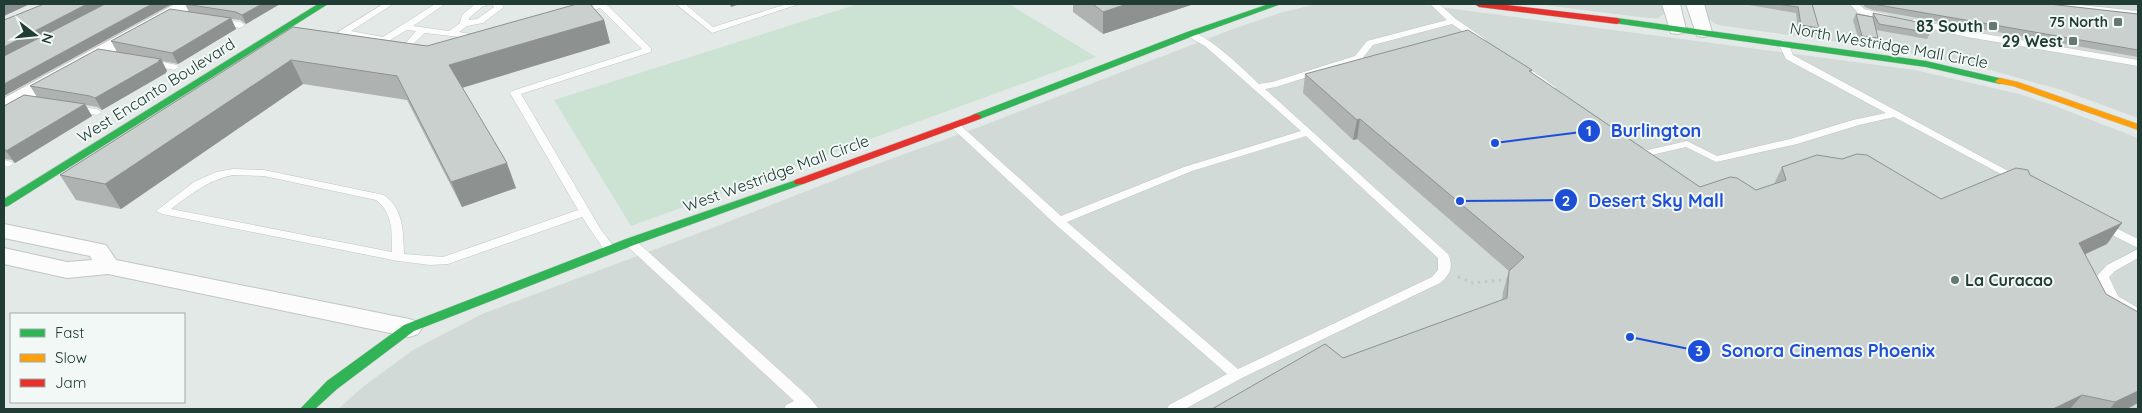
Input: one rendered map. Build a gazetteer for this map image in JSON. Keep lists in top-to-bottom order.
{
  "streets": {
    "street": ["North Westridge Mall Circle", "West Encanto Boulevard", "West Westridge Mall Circle"]
  },
  "places": {
    "transit": ["75 North", "83 South", "29 West"],
    "other": [
      "Burlington",
      "Desert Sky Mall",
      "La Curacao",
      "Sonora Cinemas Phoenix"
    ]
  },
  "legend": ["Fast", "Slow", "Jam"],
  "north": "right"
}
